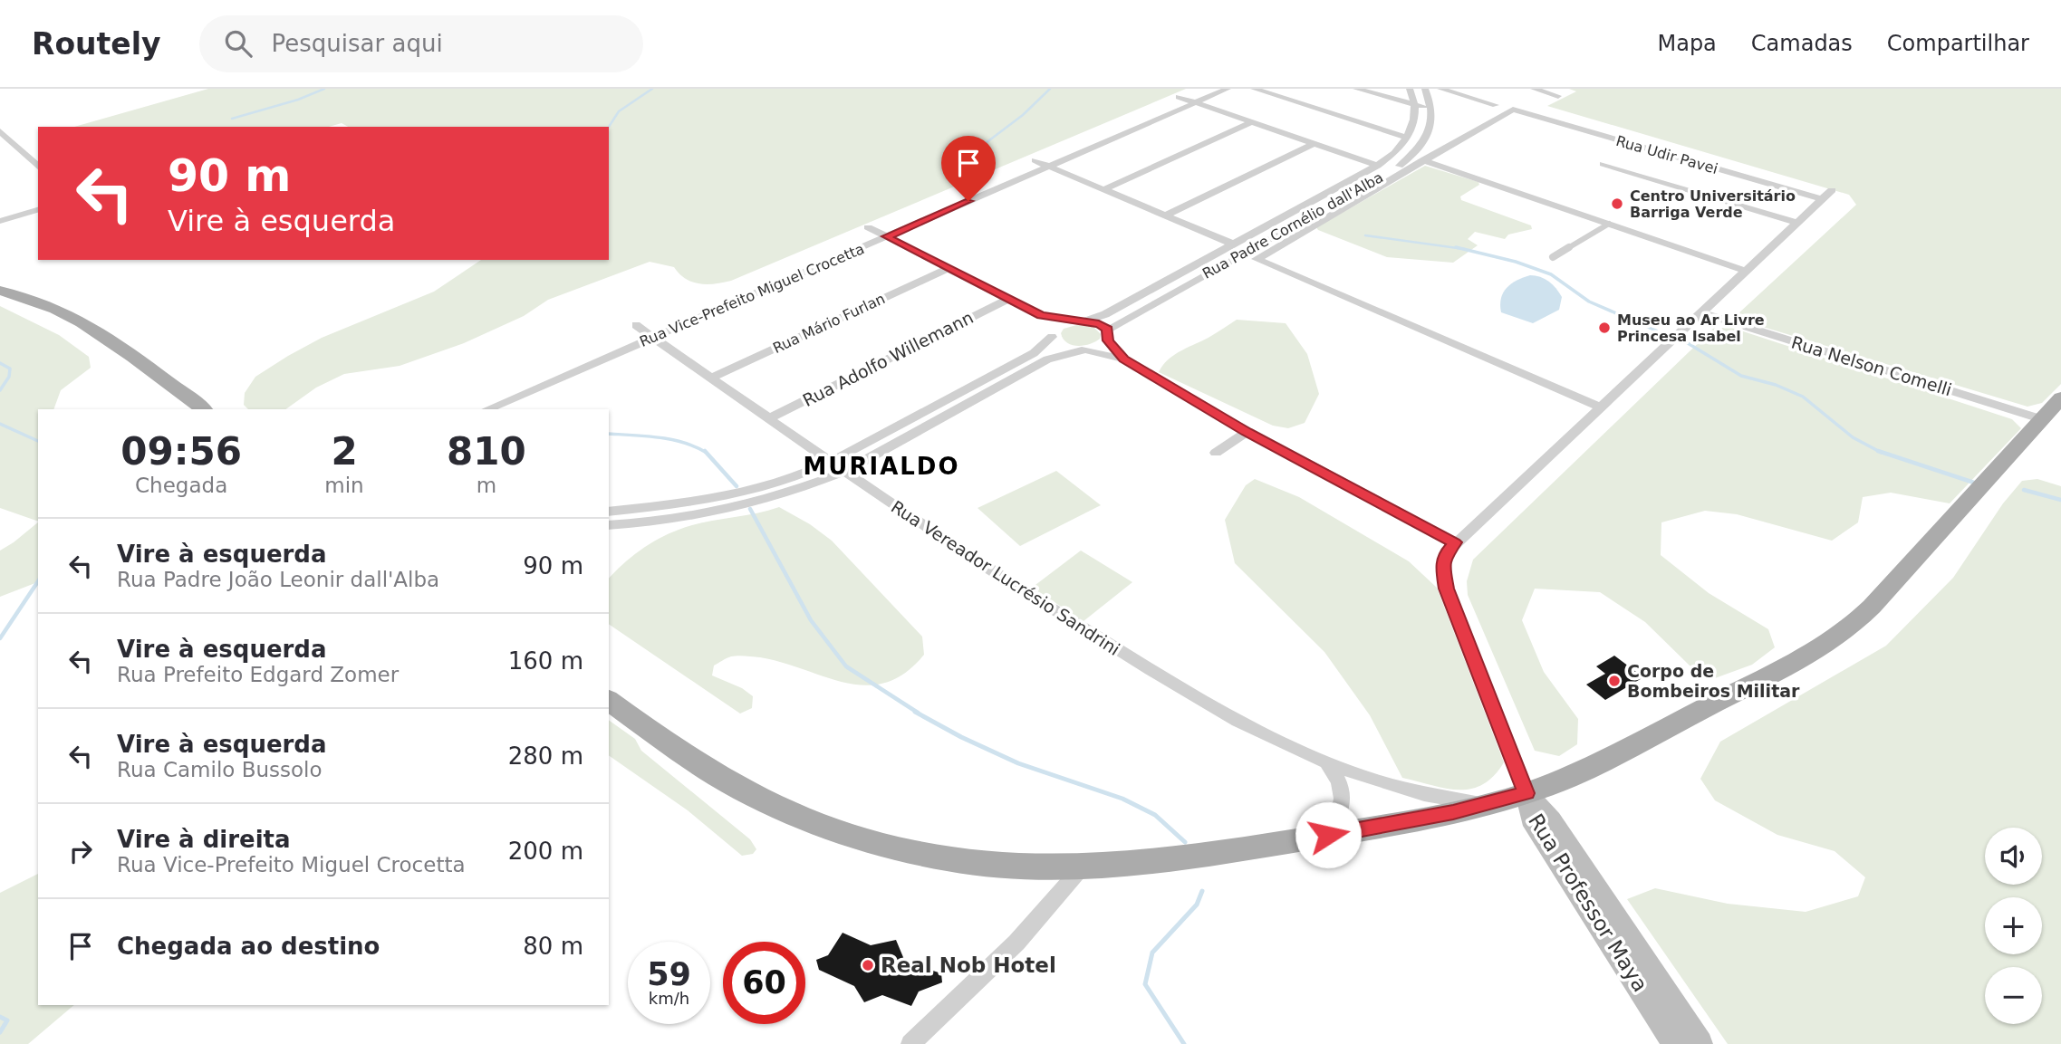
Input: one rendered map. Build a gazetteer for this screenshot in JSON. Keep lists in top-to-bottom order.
{
  "streets": {
    "main road": ["Rua Professor Maya"],
    "street": [
      "Rua Udir Pavei",
      "Rua Padre Cornélio dall'Alba",
      "Rua Vice-Prefeito Miguel Crocetta",
      "Rua Mário Furlan",
      "Rua Adolfo Willemann",
      "Rua Nelson Comelli",
      "Rua Vereador Lucrésio Sandrini"
    ]
  },
  "crossings": [
    ["Rua Vice-Prefeito Miguel Crocetta", "Rua Vereador Lucrésio Sandrini"],
    ["Rua Mário Furlan", "Rua Vereador Lucrésio Sandrini"],
    ["Rua Adolfo Willemann", "Rua Vereador Lucrésio Sandrini"]
  ],
  "districts": ["MURIALDO"],
  "places": [
    "Centro Universitário Barriga Verde",
    "Museu ao Ar Livre Princesa Isabel",
    "Corpo de Bombeiros Militar",
    "Real Nob Hotel"
  ],
  "page": {
    "header": "Routely",
    "search": "Pesquisar aqui",
    "nav": ["Mapa", "Camadas", "Compartilhar"],
    "turn": ["90 m", "Vire à esquerda"],
    "eta": [
      "09:56",
      "Chegada",
      "2",
      "min",
      "810",
      "m"
    ],
    "list": [
      {
        "name": "Vire à esquerda",
        "note": "Rua Padre João Leonir dall'Alba",
        "value": "90 m"
      },
      {
        "name": "Vire à esquerda",
        "note": "Rua Prefeito Edgard Zomer",
        "value": "160 m"
      },
      {
        "name": "Vire à esquerda",
        "note": "Rua Camilo Bussolo",
        "value": "280 m"
      },
      {
        "name": "Vire à direita",
        "note": "Rua Vice-Prefeito Miguel Crocetta",
        "value": "200 m"
      },
      {
        "name": "Chegada ao destino",
        "value": "80 m"
      }
    ],
    "map_buttons": ["+", "−"],
    "speed": "59 km/h",
    "limit": "60"
  }
}
